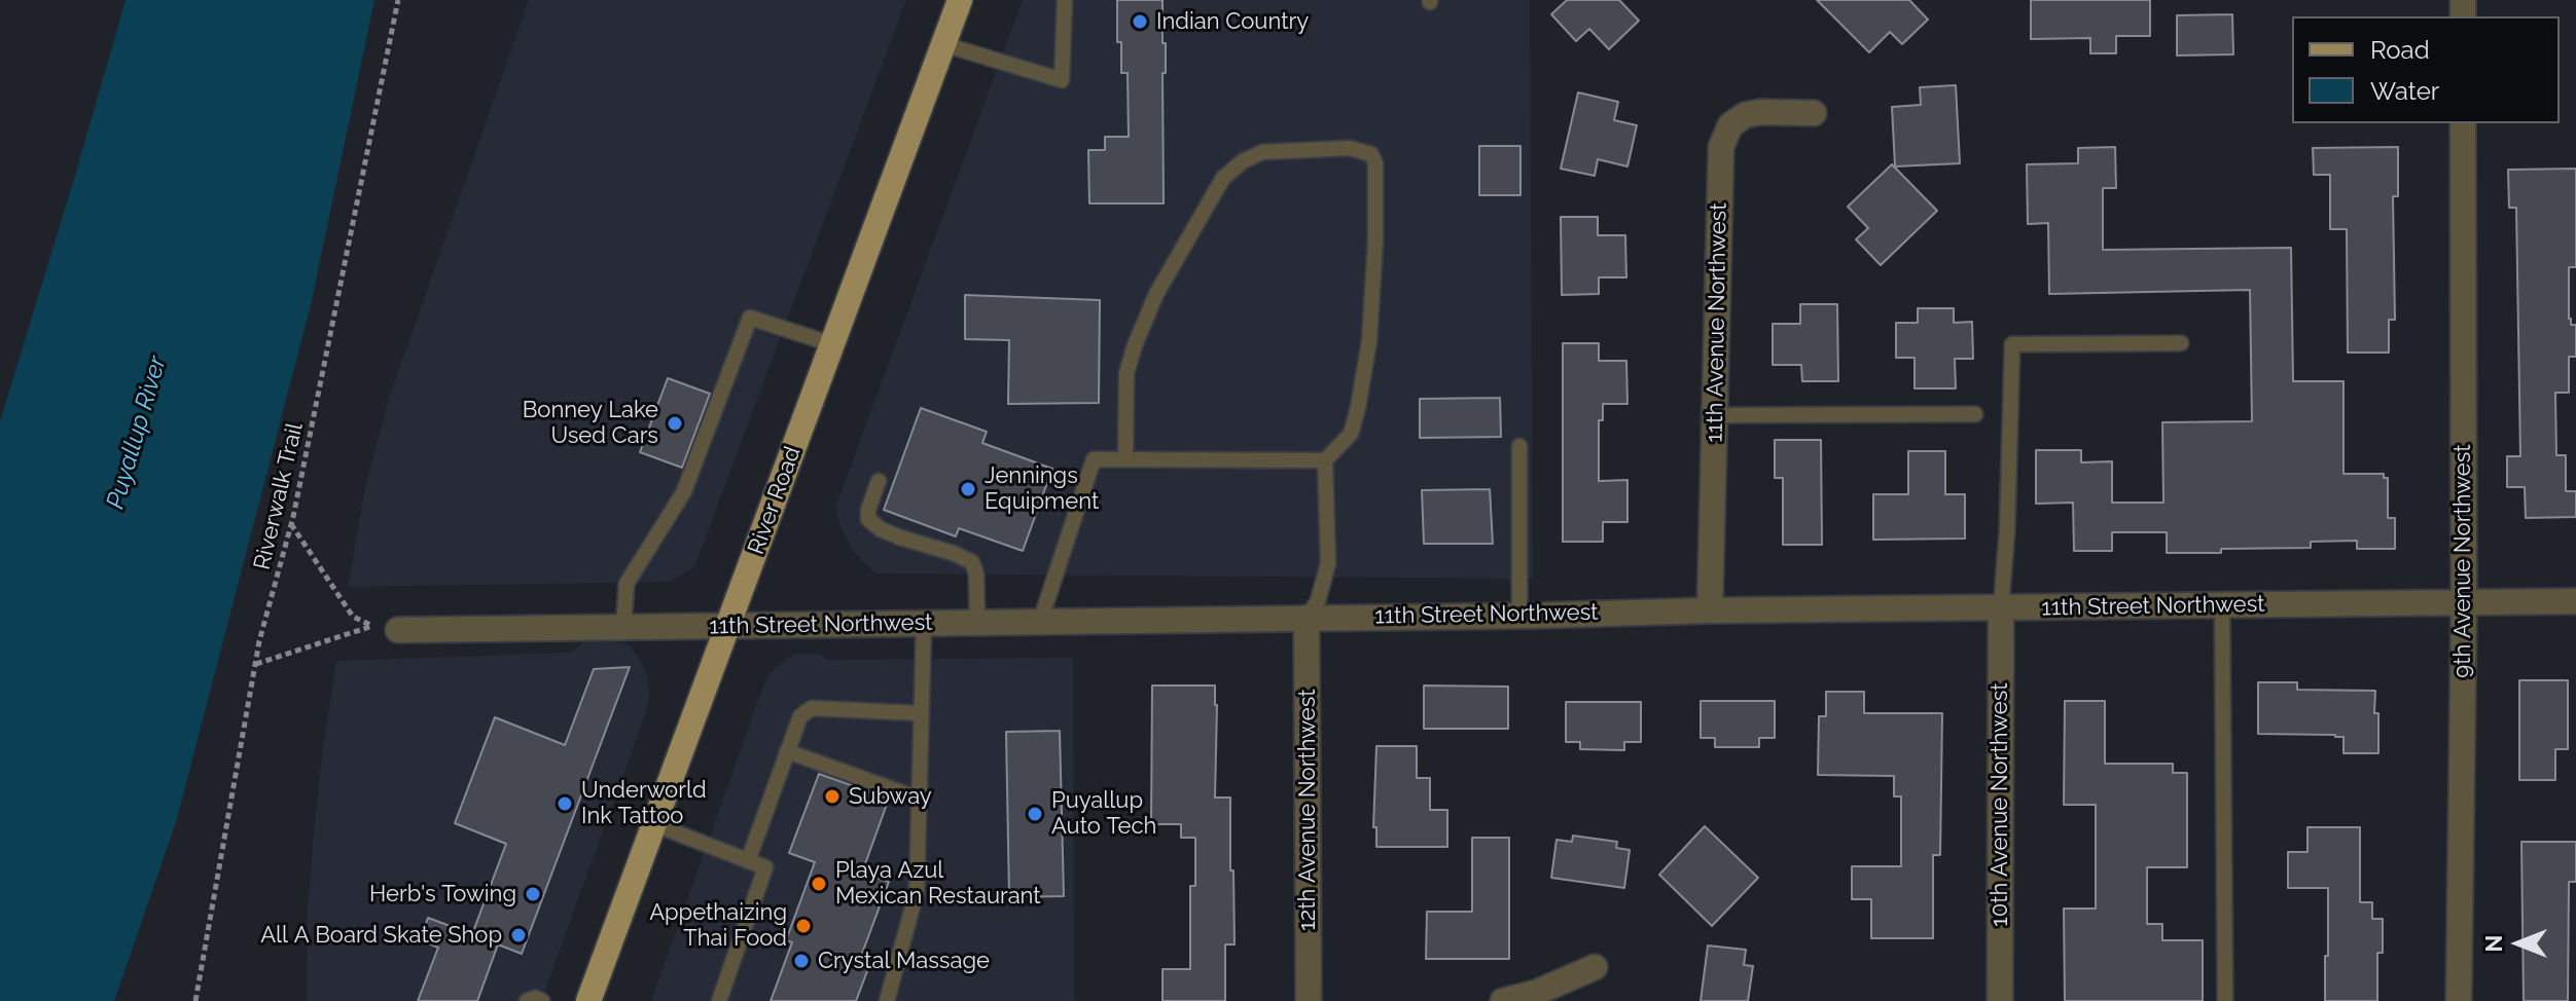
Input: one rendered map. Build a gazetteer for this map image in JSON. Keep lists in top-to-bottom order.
{
  "streets": {
    "main road": ["River Road"],
    "street": [
      "11th Avenue Northwest",
      "9th Avenue Northwest",
      "11th Street Northwest",
      "10th Avenue Northwest",
      "12th Avenue Northwest"
    ],
    "path": ["Riverwalk Trail"]
  },
  "crossings": [
    ["11th Avenue Northwest", "11th Street Northwest"],
    ["River Road", "11th Street Northwest"],
    ["9th Avenue Northwest", "11th Street Northwest"],
    ["11th Street Northwest", "10th Avenue Northwest"],
    ["11th Street Northwest", "12th Avenue Northwest"]
  ],
  "water": ["Puyallup River"],
  "places": [
    "Indian Country",
    "Bonney Lake Used Cars",
    "Jennings Equipment",
    "Subway",
    "Underworld Ink Tattoo",
    "Puyallup Auto Tech",
    "Playa Azul Mexican Restaurant",
    "Herb's Towing",
    "Appethaizing Thai Food",
    "All A Board Skate Shop",
    "Crystal Massage"
  ],
  "legend": ["Road", "Water"],
  "north": "left"
}
